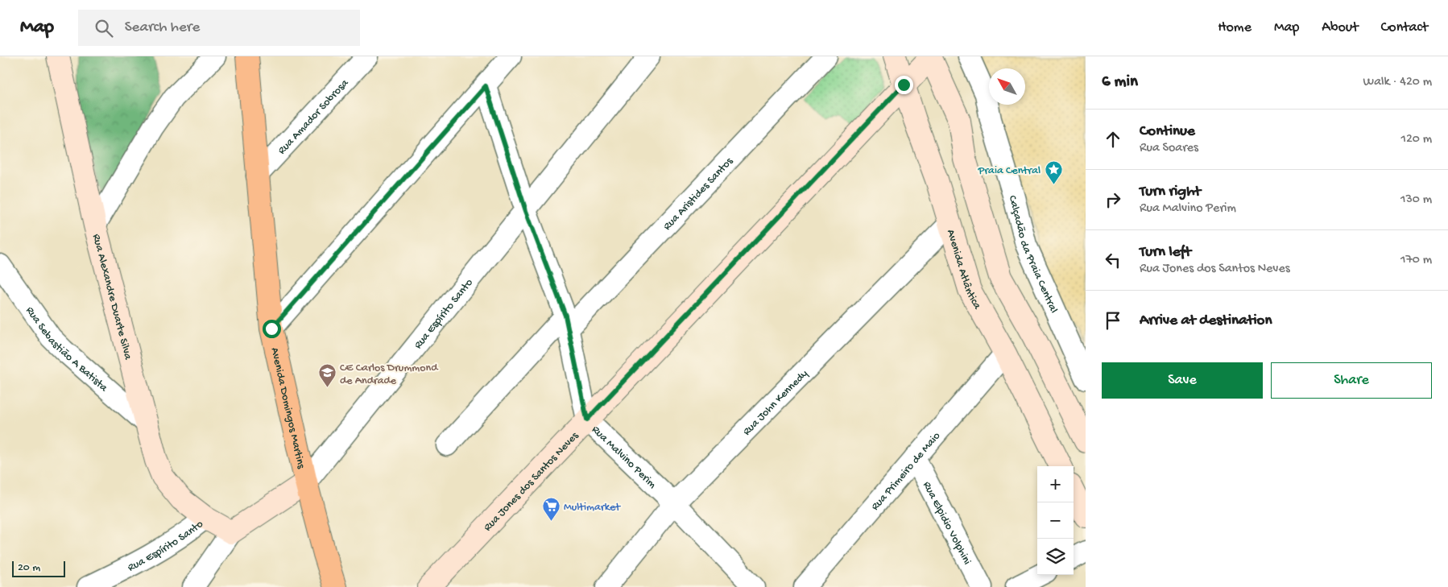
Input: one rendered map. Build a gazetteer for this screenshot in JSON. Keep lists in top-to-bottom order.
{
  "streets": {
    "main road": ["Avenida Domingos Martins"],
    "street": [
      "Rua Amador Sobrosa",
      "Rua Aristides Santos",
      "Calçadão da Praia Central",
      "Avenida Atlântica",
      "Rua Alexandre Duarte Silva",
      "Rua Espírito Santo",
      "Rua Sebastião A Batista",
      "Rua John Kennedy",
      "Rua Malvino Perim",
      "Rua Primeiro de Maio",
      "Rua Jones dos Santos Neves",
      "Rua Elpidio Volphini"
    ]
  },
  "crossings": [
    ["Rua Amador Sobrosa", "Avenida Domingos Martins"],
    ["Rua Aristides Santos", "Rua Malvino Perim"],
    ["Avenida Atlântica", "Rua John Kennedy"],
    ["Avenida Atlântica", "Rua Primeiro de Maio"],
    ["Avenida Atlântica", "Rua Jones dos Santos Neves"],
    ["Rua Alexandre Duarte Silva", "Rua Espírito Santo"],
    ["Rua Alexandre Duarte Silva", "Rua Sebastião A Batista"],
    ["Rua Espírito Santo", "Avenida Domingos Martins"],
    ["Rua Espírito Santo", "Rua Malvino Perim"],
    ["Rua John Kennedy", "Rua Malvino Perim"],
    ["Rua Malvino Perim", "Rua Jones dos Santos Neves"],
    ["Rua Primeiro de Maio", "Rua Elpidio Volphini"]
  ],
  "places": {
    "place": ["Praia Central"],
    "school or university": ["CE Carlos Drummond de Andrade"],
    "supermarket": ["Multimarket"]
  },
  "scale_bar": "20 m",
  "north": "top left",
  "page": {
    "header": "Map",
    "search": "Search here",
    "nav": [
      "Home",
      "Map",
      "About",
      "Contact"
    ],
    "heading": ["6 min", "Walk · 420 m"],
    "list": [
      ["Continue", "Rua Soares", "120 m"],
      ["Turn right", "Rua Malvino Perim", "130 m"],
      ["Turn left", "Rua Jones dos Santos Neves", "170 m"],
      "Arrive at destination"
    ],
    "buttons": ["Save", "Share"],
    "map_buttons": ["+", "−"],
    "scale": "20 m"
  }
}
